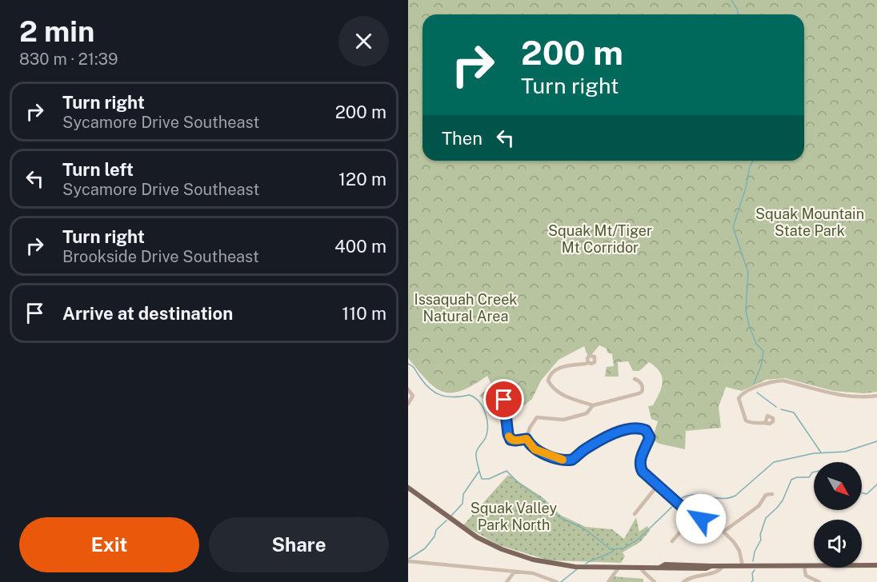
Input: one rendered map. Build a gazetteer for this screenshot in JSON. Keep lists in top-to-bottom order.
{
  "parks": [
    "Squak Mountain State Park",
    "Squak Mt/Tiger Mt Corridor",
    "Issaquah Creek Natural Area",
    "Squak Valley Park North"
  ],
  "north": "bottom right",
  "page": {
    "heading": ["2 min", "830 m · 21:39"],
    "turn": ["200 m", "Turn right"],
    "list": [
      {
        "name": "Turn right",
        "note": "Sycamore Drive Southeast",
        "value": "200 m"
      },
      {
        "name": "Turn left",
        "note": "Sycamore Drive Southeast",
        "value": "120 m"
      },
      {
        "name": "Turn right",
        "note": "Brookside Drive Southeast",
        "value": "400 m"
      },
      {
        "name": "Arrive at destination",
        "value": "110 m"
      }
    ],
    "then": "Then",
    "buttons": ["Exit", "Share"]
  }
}
